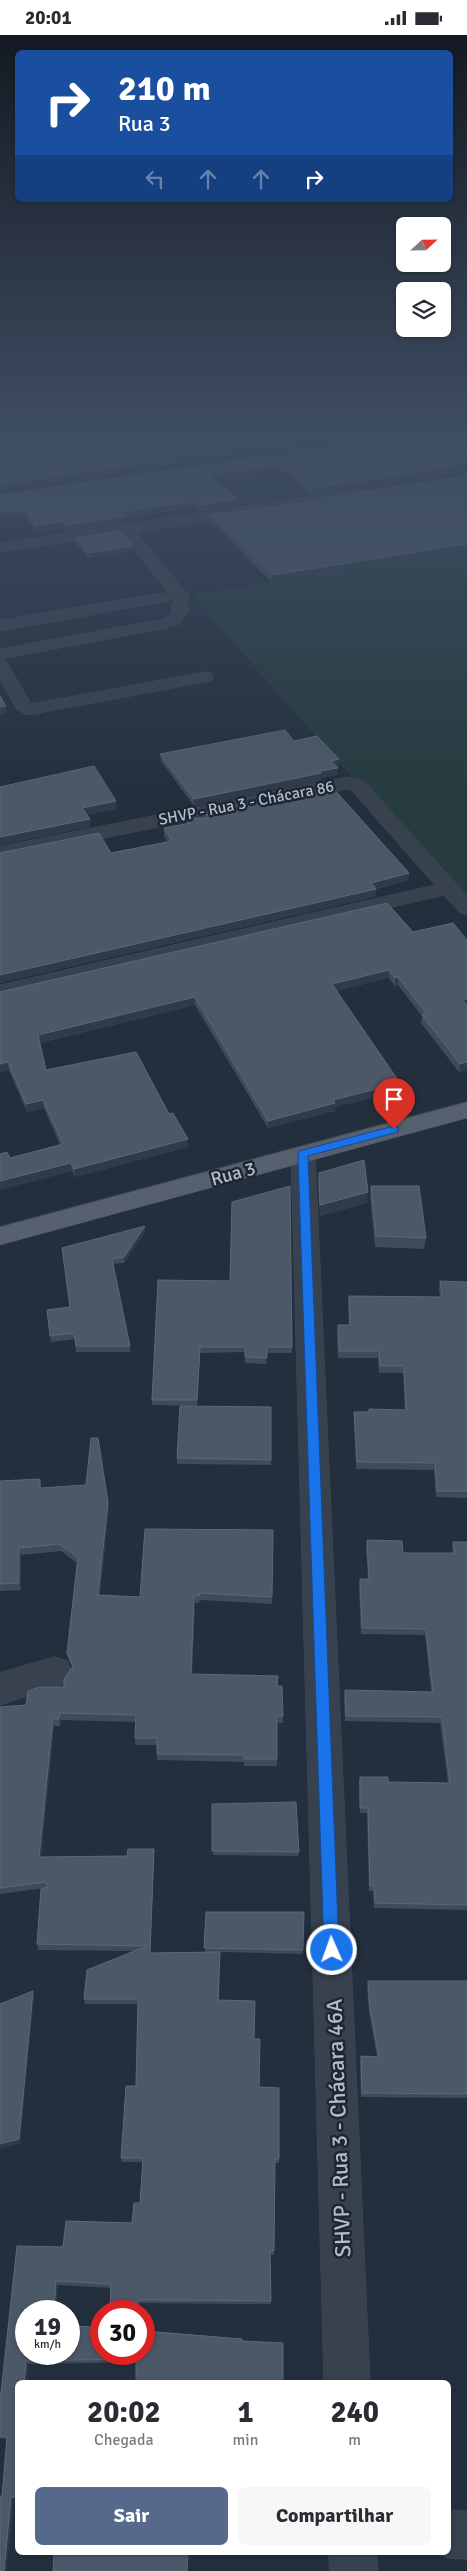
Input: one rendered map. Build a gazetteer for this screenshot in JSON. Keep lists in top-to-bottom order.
{
  "streets": {
    "main road": ["Rua 3"],
    "street": ["SHVP - Rua 3 - Chácara 86", "SHVP - Rua 3 - Chácara 46A"]
  },
  "crossings": [
    ["Rua 3", "SHVP - Rua 3 - Chácara 46A"]
  ],
  "north": "right",
  "page": {
    "status": "20:01",
    "turn": ["210 m", "Rua 3"],
    "speed": "19 km/h",
    "limit": "30",
    "eta": [
      "20:02",
      "Chegada",
      "1",
      "min",
      "240",
      "m"
    ],
    "buttons": ["Sair", "Compartilhar"]
  }
}
